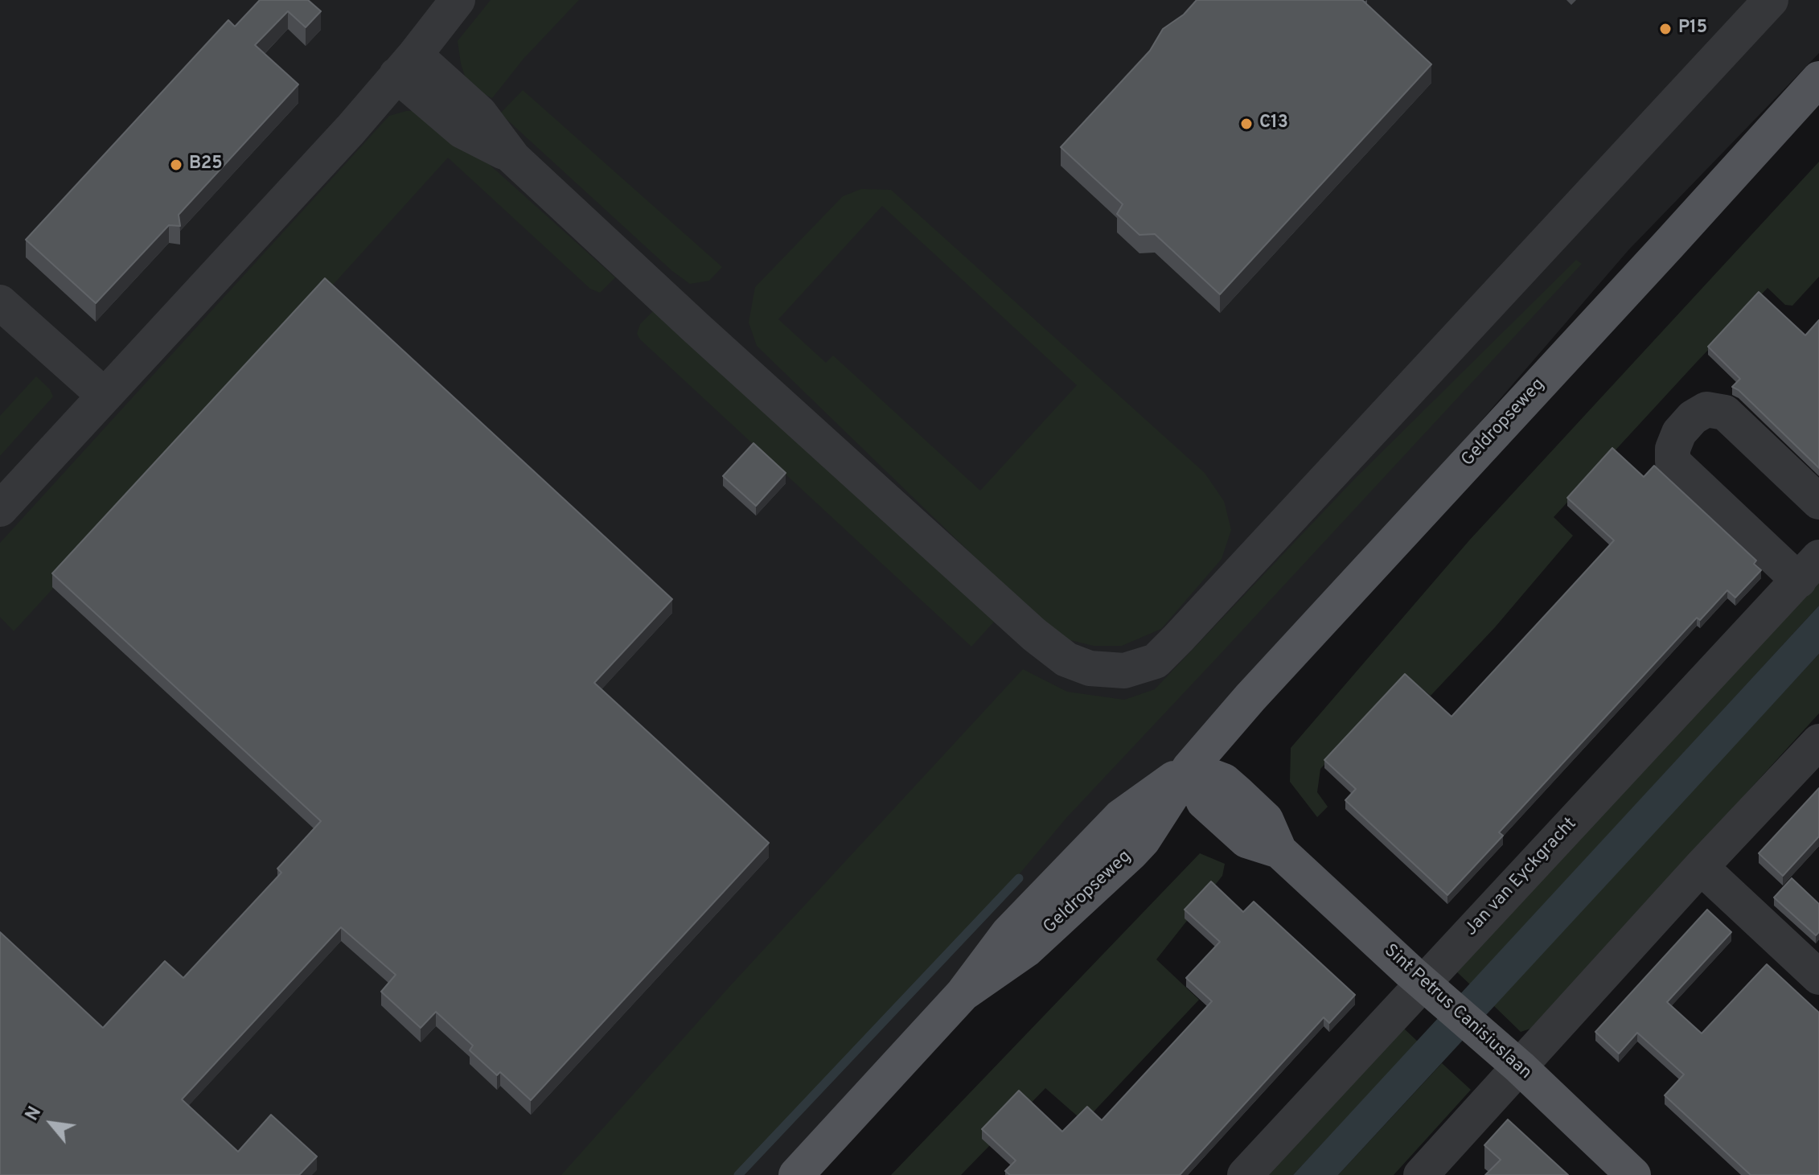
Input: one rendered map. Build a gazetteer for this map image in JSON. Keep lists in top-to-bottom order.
{
  "streets": {
    "main road": ["Geldropseweg", "Sint Petrus Canisiuslaan"],
    "street": ["Jan van Eyckgracht"]
  },
  "crossings": [
    ["Geldropseweg", "Sint Petrus Canisiuslaan"],
    ["Jan van Eyckgracht", "Sint Petrus Canisiuslaan"]
  ],
  "places": ["P15", "C13", "B25"],
  "north": "top left"
}
